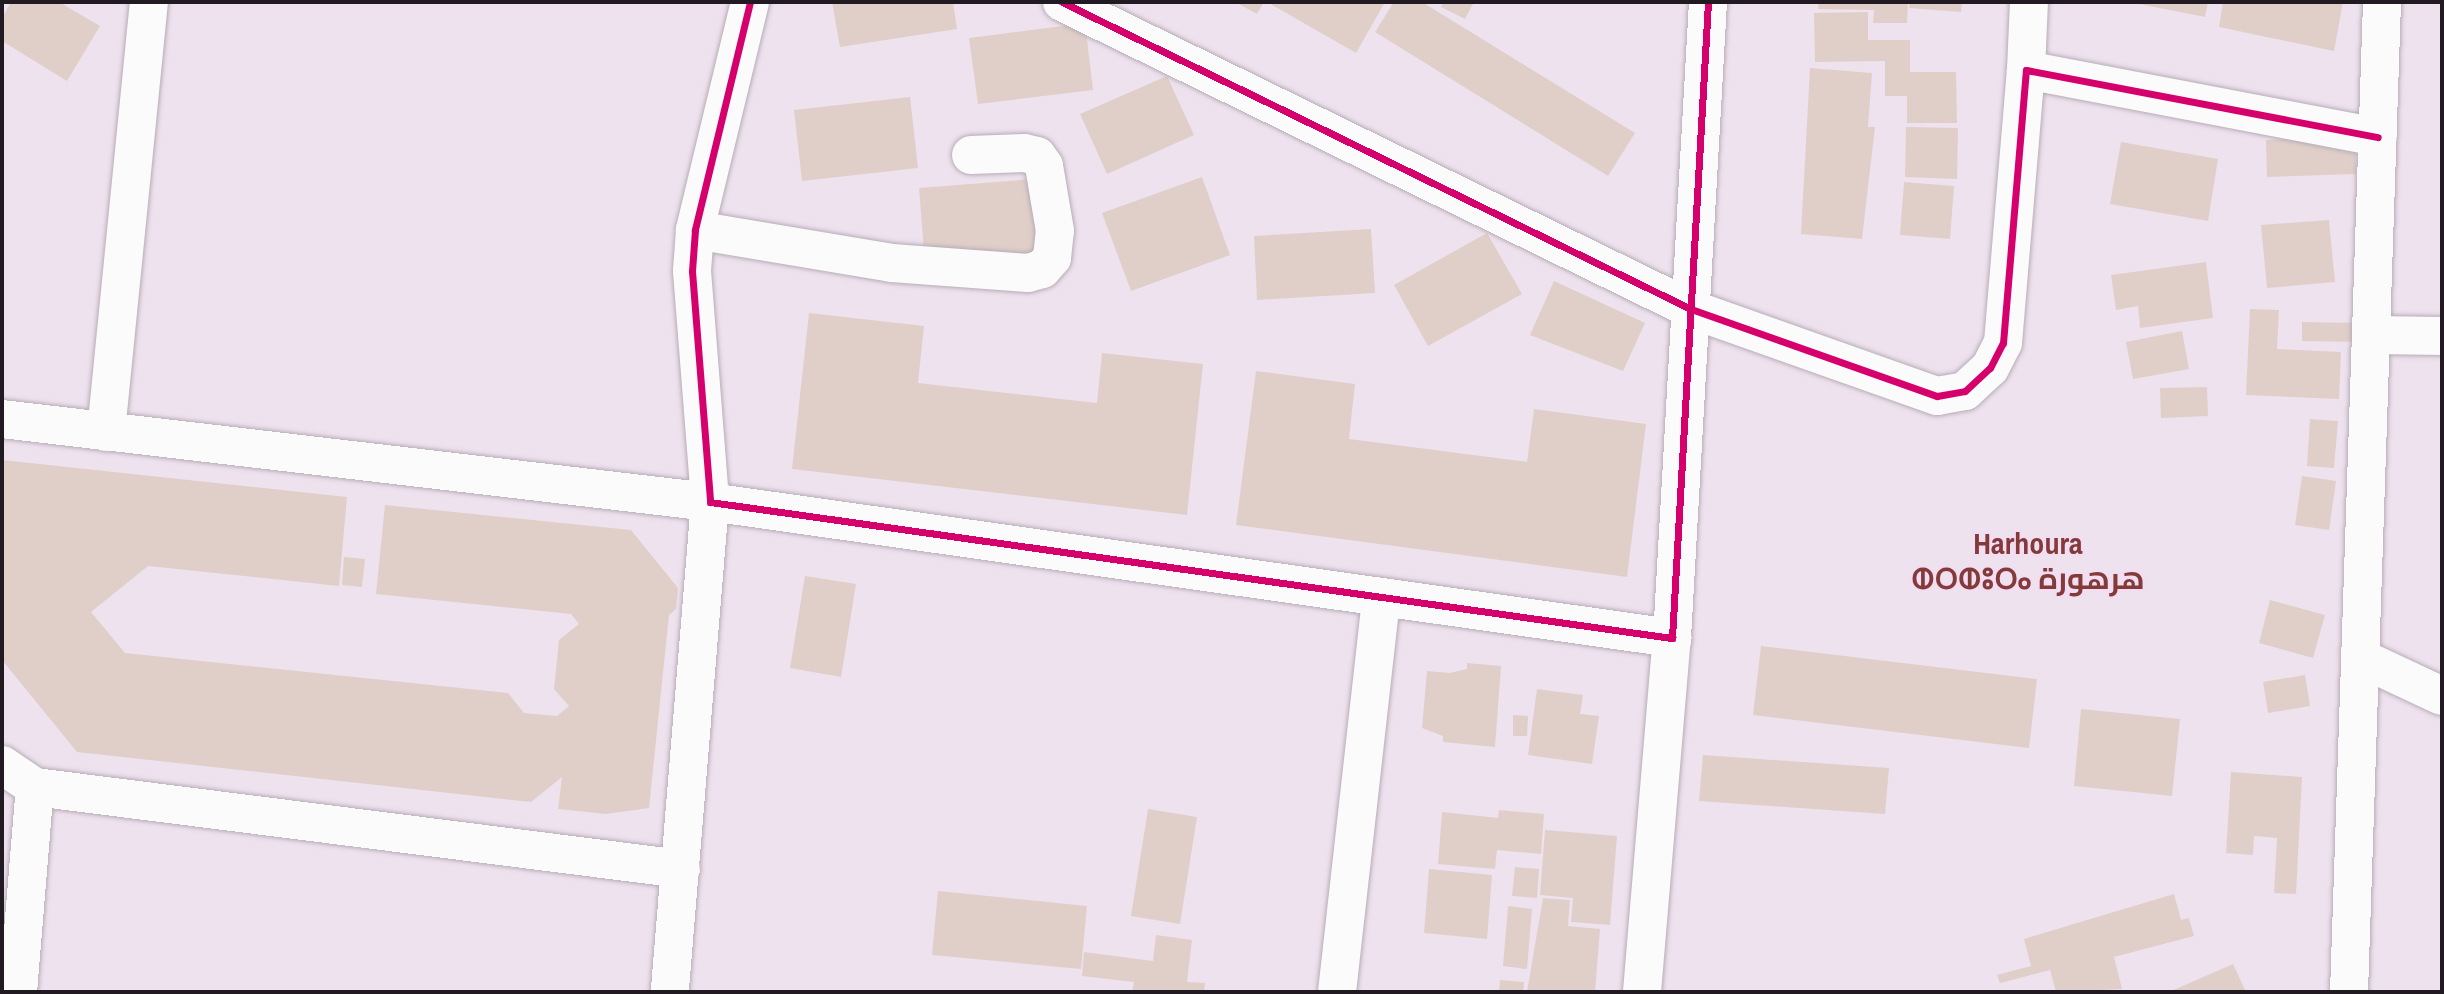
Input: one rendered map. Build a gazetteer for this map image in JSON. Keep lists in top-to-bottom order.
{
  "districts": ["Harhoura ⵀⵔⵀⵓⵔⴰ هرهورة"]
}
